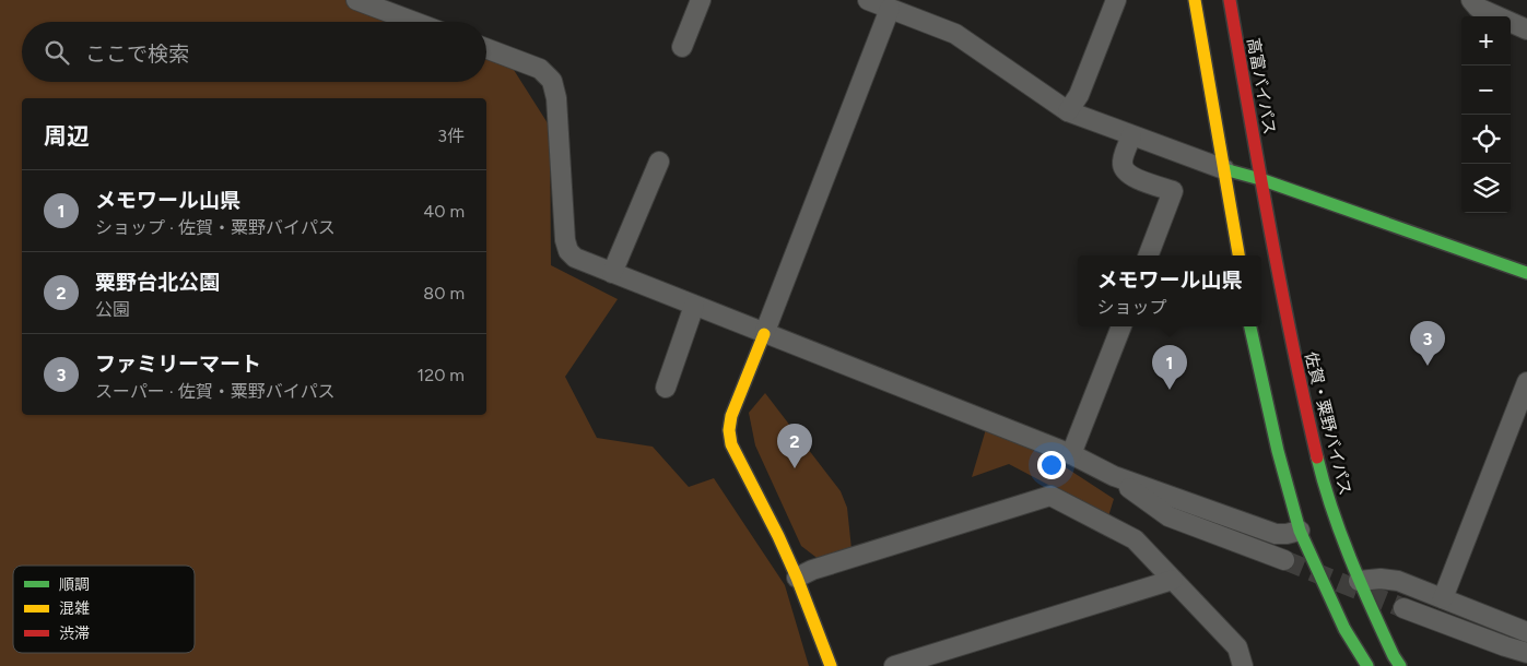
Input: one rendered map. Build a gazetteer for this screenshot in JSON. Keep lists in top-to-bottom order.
{
  "streets": {
    "main road": ["高富バイパス", "佐賀・粟野バイパス"]
  },
  "crossings": [
    ["高富バイパス", "佐賀・粟野バイパス"]
  ],
  "legend": ["順調", "混雑", "渋滞"],
  "page": {
    "map_buttons": ["+", "−"],
    "search": "ここで検索",
    "heading": ["周辺", "3件"],
    "list": [
      {
        "mark": "1",
        "name": "メモワール山県",
        "note": "ショップ · 佐賀・粟野バイパス",
        "value": "40 m"
      },
      {
        "mark": "2",
        "name": "粟野台北公園",
        "note": "公園",
        "value": "80 m"
      },
      {
        "mark": "3",
        "name": "ファミリーマート",
        "note": "スーパー · 佐賀・粟野バイパス",
        "value": "120 m"
      }
    ],
    "popup": ["メモワール山県", "ショップ"],
    "pins": ["3", "1", "2"]
  }
}
